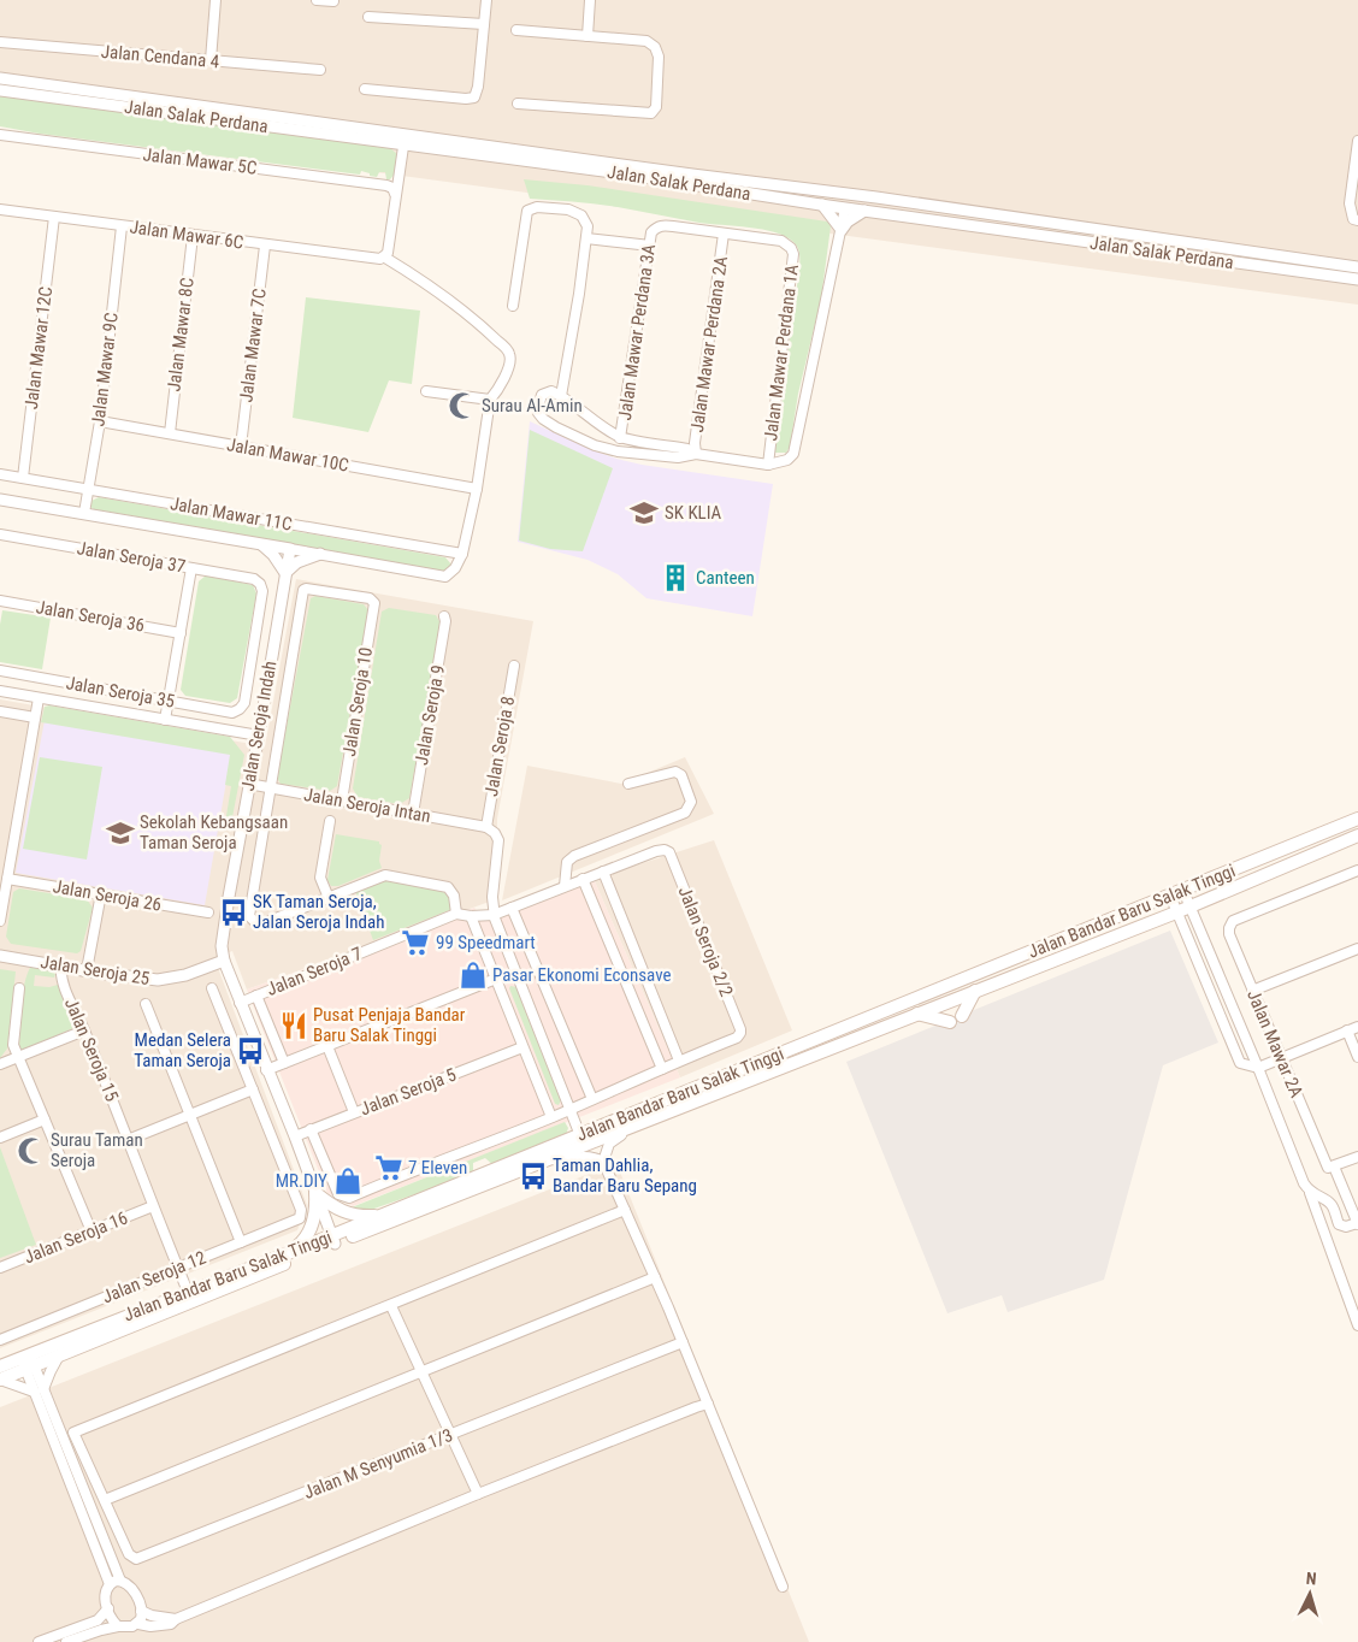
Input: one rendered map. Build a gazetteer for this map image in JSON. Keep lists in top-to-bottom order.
{
  "streets": {
    "main road": ["Jalan Bandar Baru Salak Tinggi"],
    "street": [
      "Jalan Cendana 4",
      "Jalan Salak Perdana",
      "Jalan Mawar 5C",
      "Jalan Mawar 6C",
      "Jalan Mawar Perdana 3A",
      "Jalan Mawar 8C",
      "Jalan Mawar Perdana 2A",
      "Jalan Mawar 7C",
      "Jalan Mawar 12C",
      "Jalan Mawar Perdana 1A",
      "Jalan Mawar 9C",
      "Jalan Mawar 10C",
      "Jalan Mawar 11C",
      "Jalan Seroja 37",
      "Jalan Seroja 36",
      "Jalan Seroja 35",
      "Jalan Seroja 10",
      "Jalan Seroja 9",
      "Jalan Seroja Indah",
      "Jalan Seroja 8",
      "Jalan Seroja Intan",
      "Jalan Seroja 26",
      "Jalan Seroja 2/2",
      "Jalan Seroja 25",
      "Jalan Seroja 7",
      "Jalan Mawar 2A",
      "Jalan Seroja 15",
      "Jalan Seroja 5",
      "Jalan Seroja 16",
      "Jalan Seroja 12",
      "Jalan M Senyumia 1/3"
    ]
  },
  "crossings": [
    ["Jalan Mawar 6C", "Jalan Mawar 8C"],
    ["Jalan Mawar 6C", "Jalan Mawar 7C"],
    ["Jalan Mawar 6C", "Jalan Mawar 12C"],
    ["Jalan Mawar 6C", "Jalan Mawar 9C"],
    ["Jalan Mawar Perdana 3A", "Jalan Mawar Perdana 2A"],
    ["Jalan Mawar Perdana 3A", "Jalan Mawar Perdana 1A"],
    ["Jalan Mawar 8C", "Jalan Mawar 10C"],
    ["Jalan Mawar Perdana 2A", "Jalan Mawar Perdana 1A"],
    ["Jalan Mawar 7C", "Jalan Mawar 10C"],
    ["Jalan Mawar 12C", "Jalan Mawar 11C"],
    ["Jalan Mawar 9C", "Jalan Mawar 10C"],
    ["Jalan Mawar 9C", "Jalan Mawar 11C"],
    ["Jalan Seroja 37", "Jalan Seroja 35"],
    ["Jalan Seroja 10", "Jalan Seroja Intan"],
    ["Jalan Seroja 9", "Jalan Seroja Intan"],
    ["Jalan Seroja Indah", "Jalan Seroja Intan"],
    ["Jalan Seroja Indah", "Jalan Bandar Baru Salak Tinggi"],
    ["Jalan Seroja Indah", "Jalan Seroja 25"],
    ["Jalan Seroja Indah", "Jalan Seroja 7"],
    ["Jalan Seroja Indah", "Jalan Seroja 5"],
    ["Jalan Seroja 8", "Jalan Seroja Intan"],
    ["Jalan Bandar Baru Salak Tinggi", "Jalan Seroja 15"],
    ["Jalan Seroja 25", "Jalan Seroja 15"],
    ["Jalan Seroja 15", "Jalan Seroja 16"],
    ["Jalan Seroja 15", "Jalan Seroja 12"]
  ],
  "places": {
    "mosque": ["Surau Al-Amin", "Surau Taman Seroja"],
    "school or university": ["SK KLIA", "Sekolah Kebangsaan Taman Seroja"],
    "building": ["Canteen"],
    "bus stop": ["SK Taman Seroja, Jalan Seroja Indah", "Medan Selera Taman Seroja", "Taman Dahlia, Bandar Baru Sepang"],
    "supermarket": ["99 Speedmart", "7 Eleven"],
    "shop": ["Pasar Ekonomi Econsave", "MR.DIY"],
    "restaurant": ["Pusat Penjaja Bandar Baru Salak Tinggi"]
  },
  "north": "top"
}
